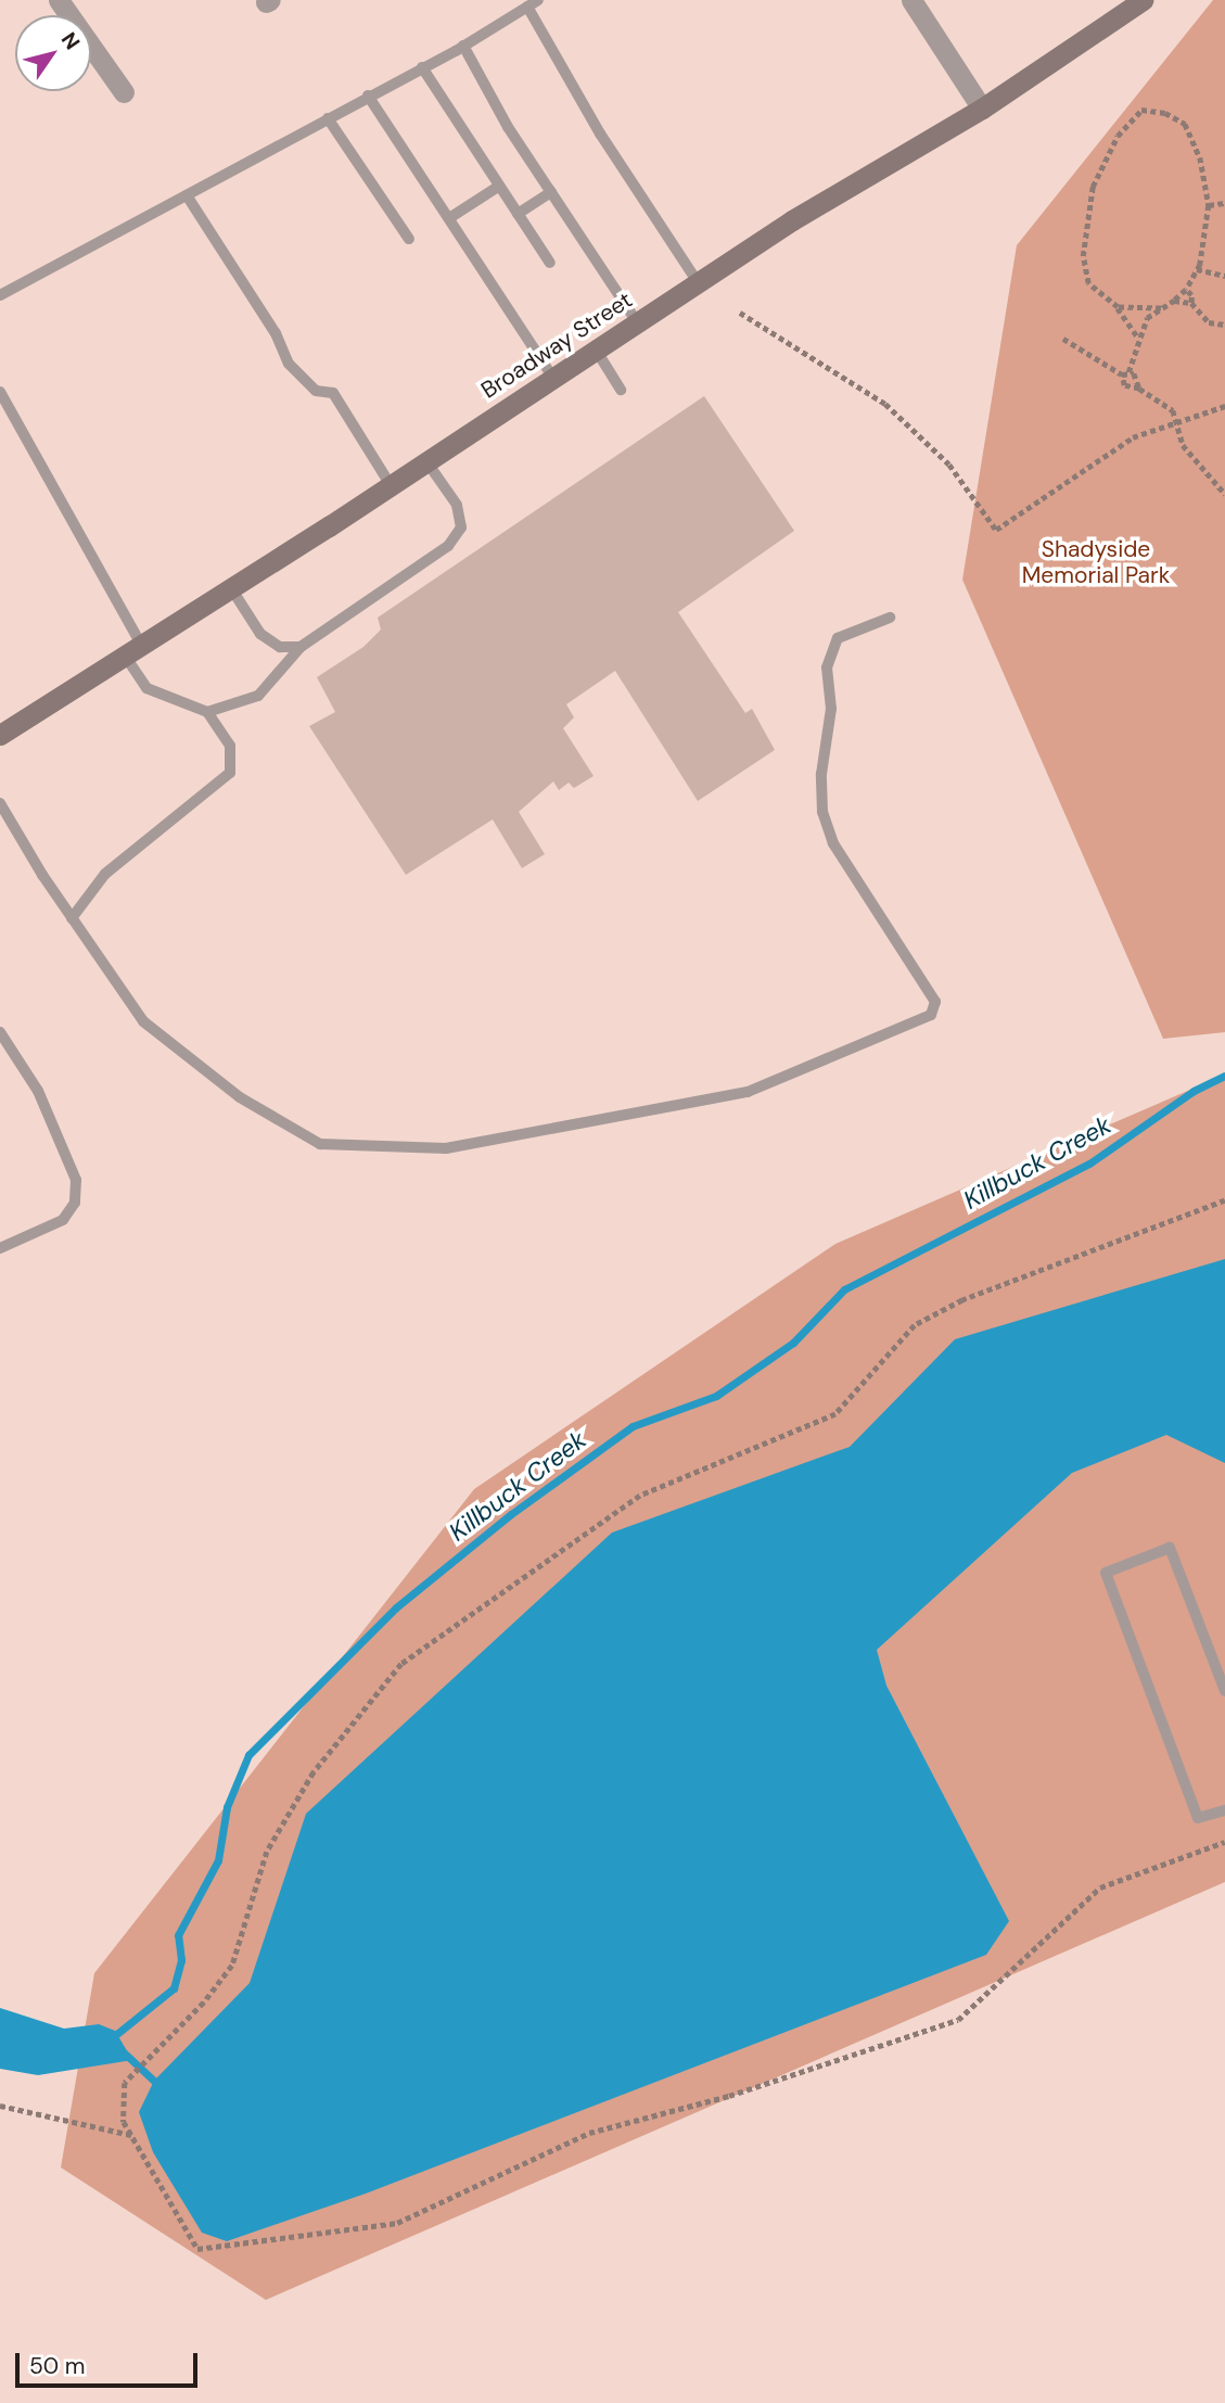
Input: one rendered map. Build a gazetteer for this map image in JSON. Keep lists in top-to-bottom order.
{
  "streets": {
    "main road": ["Broadway Street"]
  },
  "water": ["Killbuck Creek"],
  "parks": ["Shadyside Memorial Park"],
  "scale_bar": "50 m",
  "north": "top right"
}
